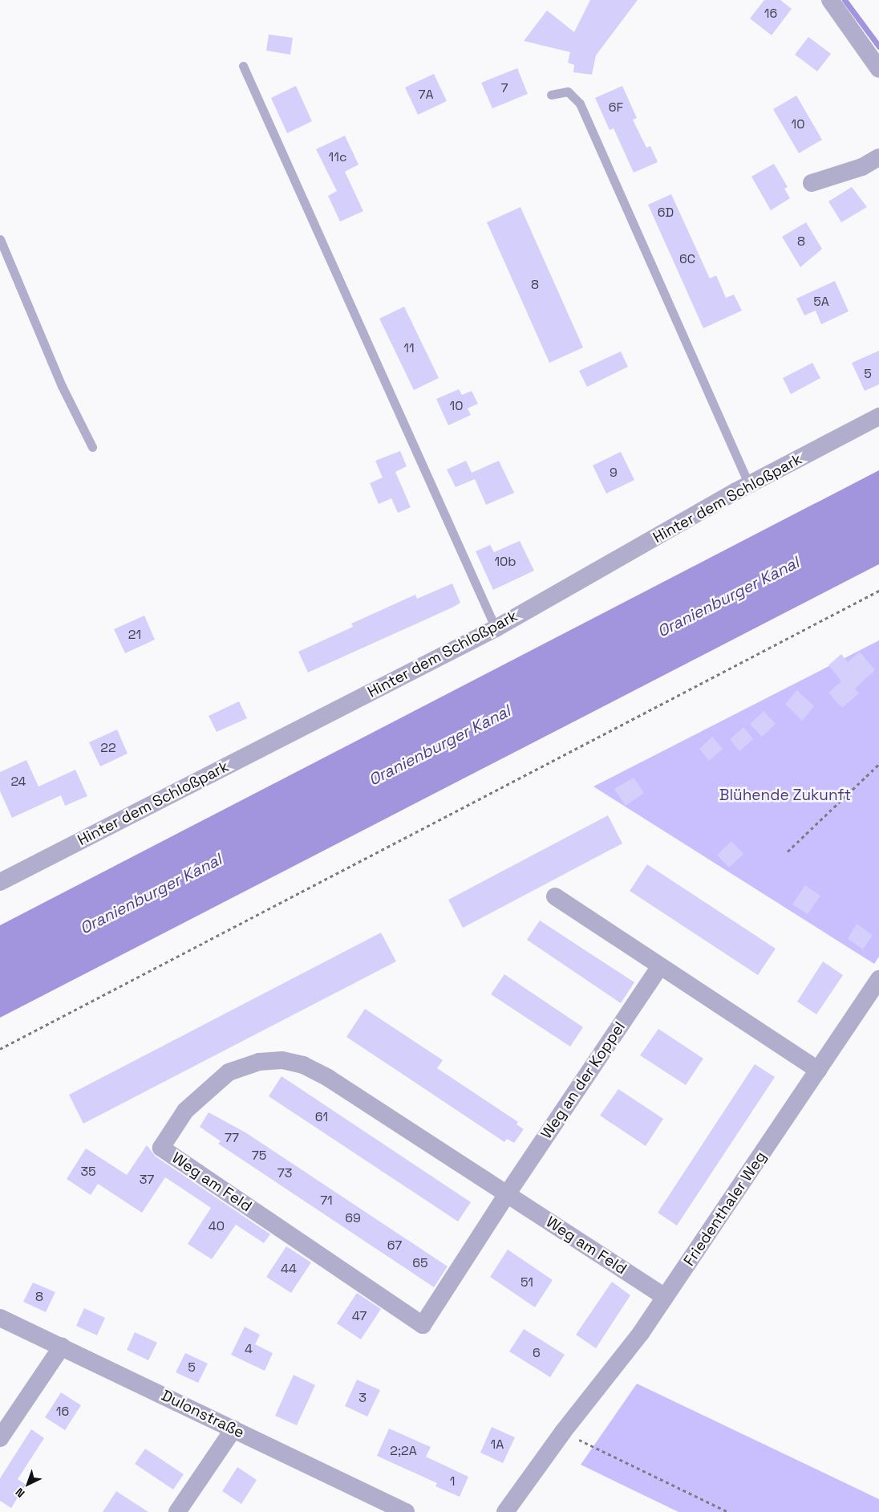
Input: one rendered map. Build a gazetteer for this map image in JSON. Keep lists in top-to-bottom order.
{
  "streets": {
    "street": [
      "Hinter dem Schloßpark",
      "Weg an der Koppel",
      "Weg am Feld",
      "Friedenthaler Weg",
      "Dulonstraße"
    ]
  },
  "crossings": [
    ["Weg an der Koppel", "Weg am Feld"],
    ["Weg am Feld", "Friedenthaler Weg"]
  ],
  "water": ["Oranienburger Kanal"],
  "parks": ["Blühende Zukunft"],
  "house_numbers": [
    "16",
    "7",
    "7A",
    "6F",
    "10",
    "11c",
    "6D",
    "8",
    "6C",
    "8",
    "5A",
    "11",
    "5",
    "10",
    "9",
    "10b",
    "21",
    "22",
    "24",
    "61",
    "77",
    "75",
    "35",
    "73",
    "37",
    "71",
    "69",
    "40",
    "67",
    "65",
    "44",
    "51",
    "8",
    "47",
    "4",
    "6",
    "5",
    "3",
    "16",
    "1A",
    "2;2A",
    "1"
  ],
  "north": "bottom left"
}
